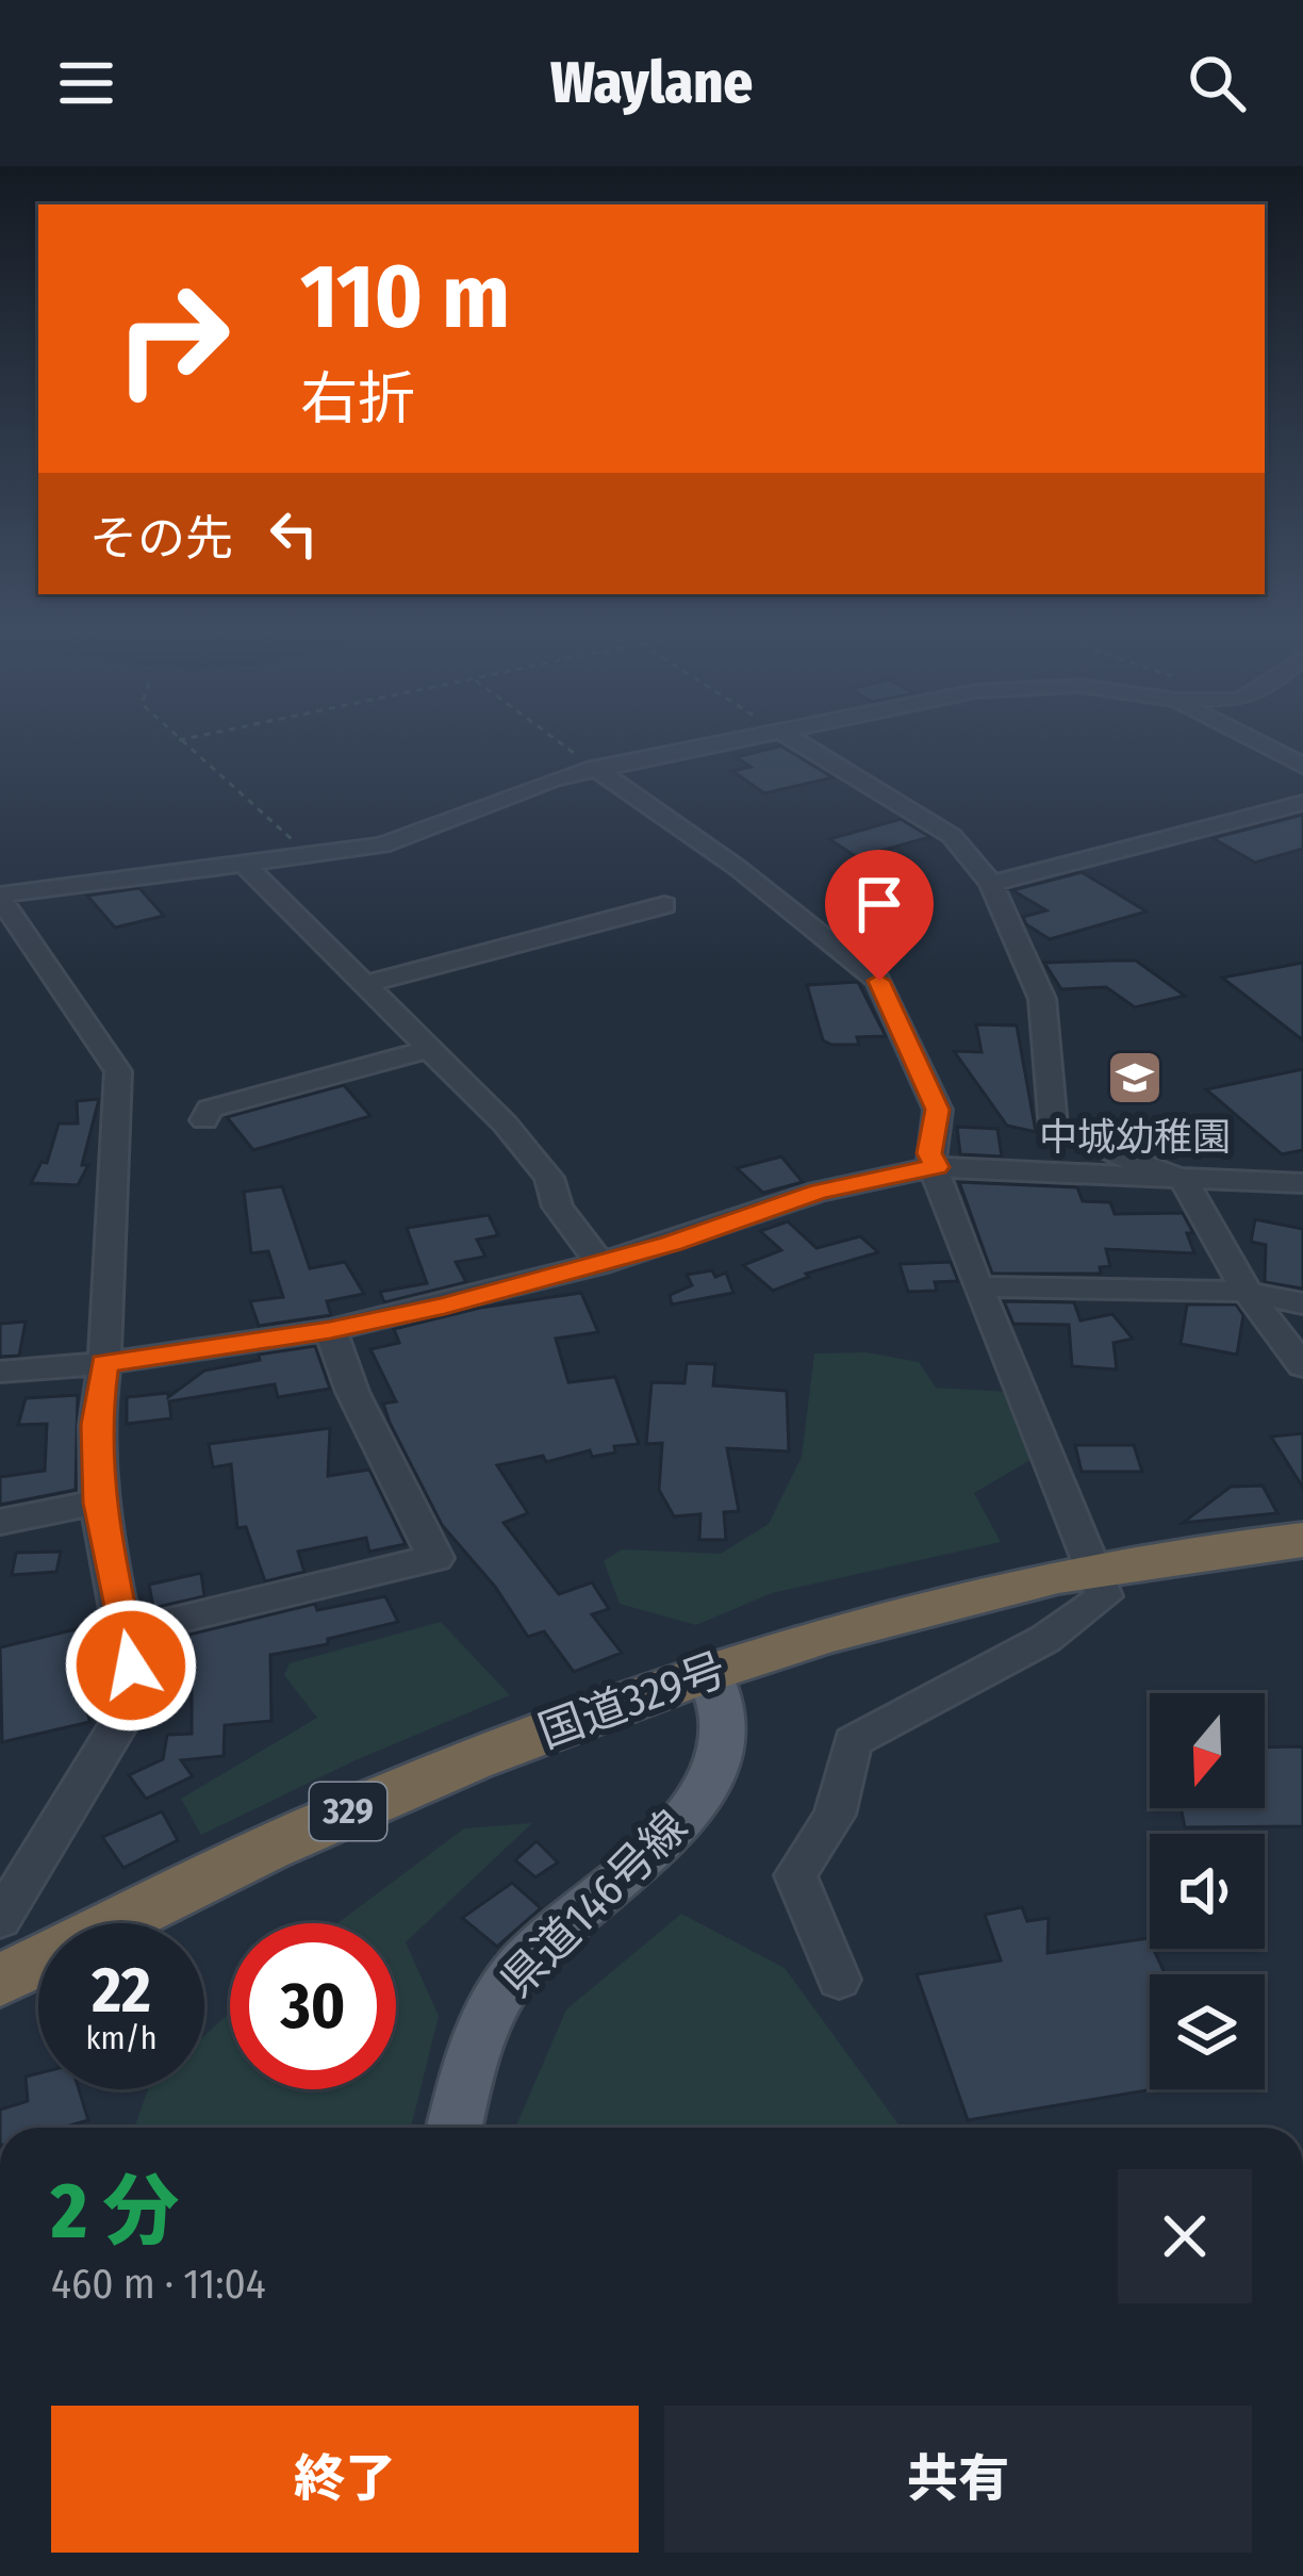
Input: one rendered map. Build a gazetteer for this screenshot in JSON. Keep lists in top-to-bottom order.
{
  "streets": {
    "highway": ["国道329号", "329"],
    "main road": ["県道146号線"]
  },
  "crossings": [
    ["国道329号", "県道146号線"]
  ],
  "places": {
    "school or university": ["中城幼稚園"]
  },
  "north": "bottom",
  "page": {
    "header": "Waylane",
    "turn": ["110 m", "右折"],
    "then": "その先",
    "speed": "22 km/h",
    "limit": "30",
    "heading": ["2 分", "460 m · 11:04"],
    "buttons": ["終了", "共有"]
  }
}
